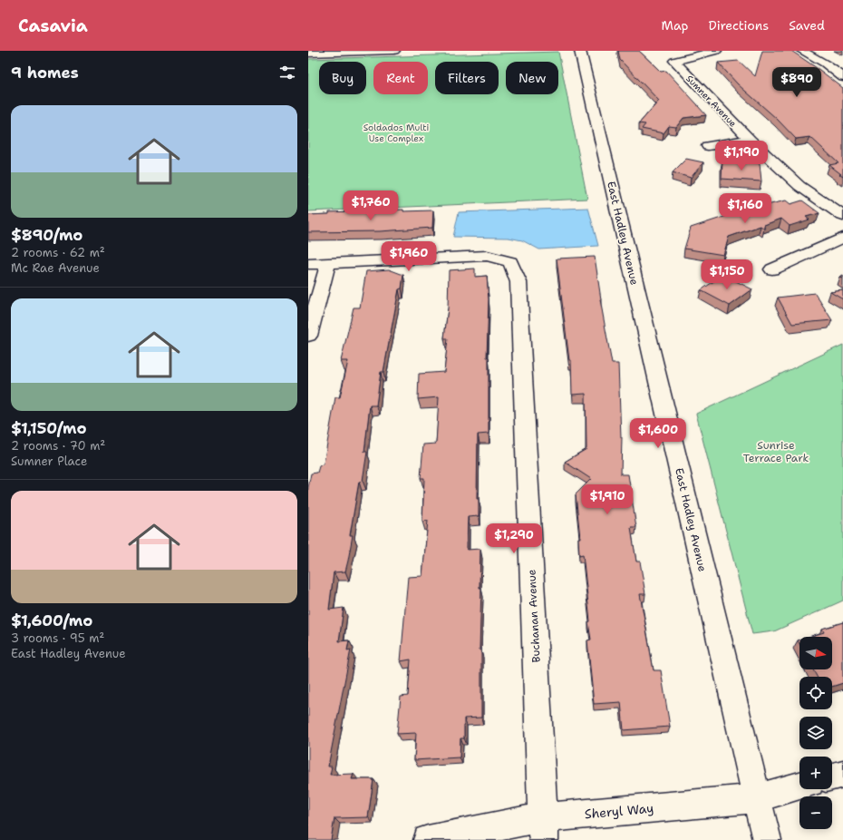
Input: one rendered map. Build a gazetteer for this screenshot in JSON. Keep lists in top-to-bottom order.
{
  "streets": {
    "street": [
      "Sumner Avenue",
      "East Hadley Avenue",
      "Buchanan Avenue",
      "Sheryl Way"
    ]
  },
  "crossings": [
    ["East Hadley Avenue", "Sheryl Way"],
    ["Buchanan Avenue", "Sheryl Way"]
  ],
  "parks": ["Soldados Multi Use Complex", "Sunrise Terrace Park"],
  "north": "right",
  "page": {
    "header": "Casavia",
    "nav": ["Map", "Directions", "Saved"],
    "heading": "9 homes",
    "chip": [
      "Buy",
      "Rent",
      "Filters",
      "New"
    ],
    "price": [
      "$890",
      "$1,190",
      "$1,760",
      "$1,160",
      "$1,960",
      "$1,150",
      "$1,600",
      "$1,910",
      "$1,290"
    ],
    "list": [
      {
        "name": "$890/mo",
        "note": "2 rooms · 62 m² · Mc Rae Avenue"
      },
      {
        "name": "$1,150/mo",
        "note": "2 rooms · 70 m² · Sumner Place"
      },
      {
        "name": "$1,600/mo",
        "note": "3 rooms · 95 m² · East Hadley Avenue"
      }
    ],
    "map_buttons": ["+", "−"]
  }
}
